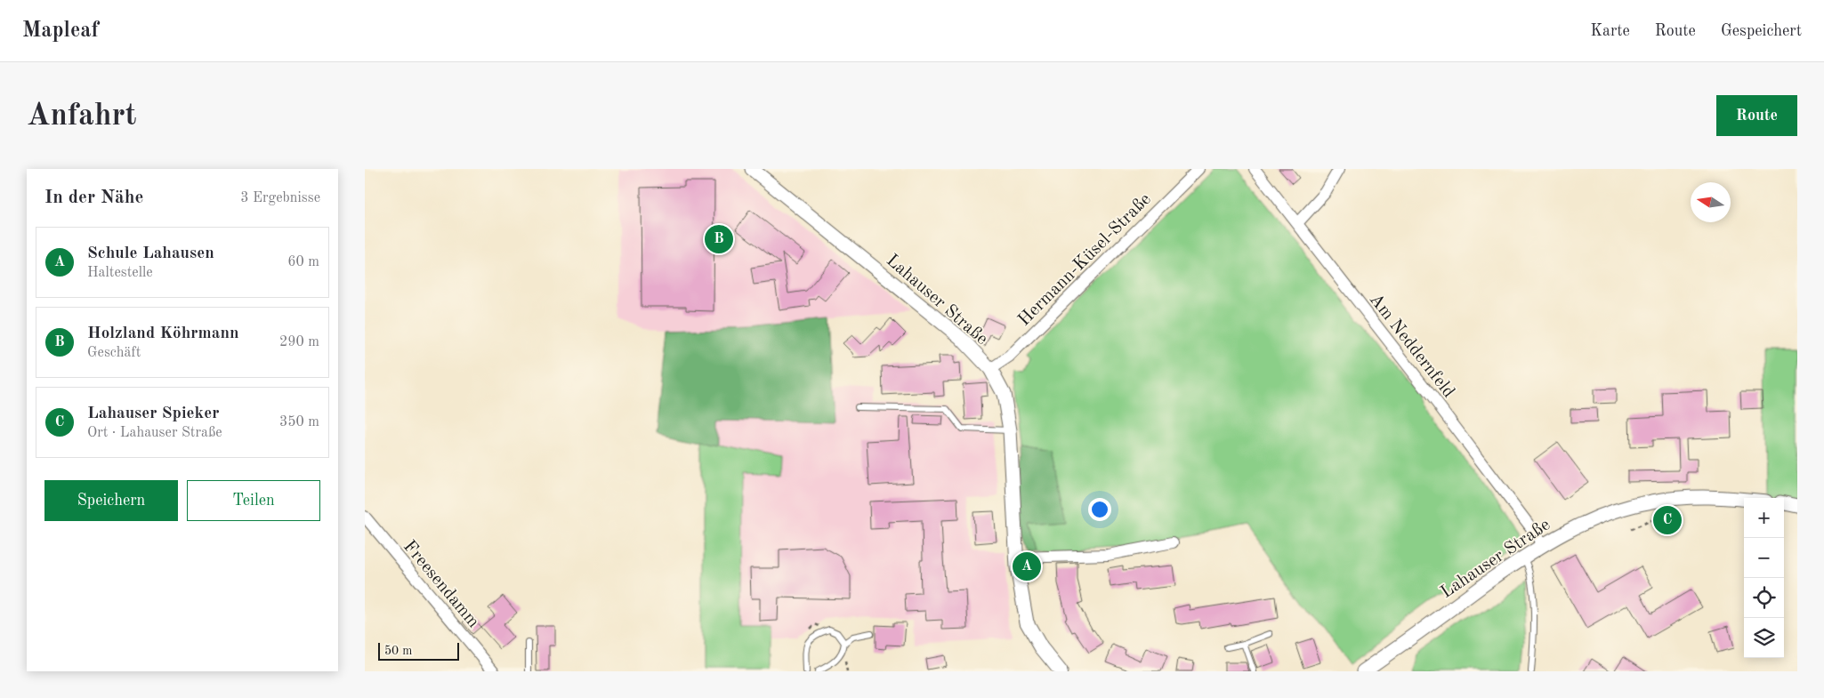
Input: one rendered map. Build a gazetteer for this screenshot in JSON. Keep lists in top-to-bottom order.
{
  "streets": {
    "street": [
      "Hermann-Küsel-Straße",
      "Lahauser Straße",
      "Am Neddernfeld",
      "Freesendamm"
    ]
  },
  "crossings": [
    ["Hermann-Küsel-Straße", "Lahauser Straße"],
    ["Lahauser Straße", "Am Neddernfeld"]
  ],
  "scale_bar": "50 m",
  "north": "left",
  "page": {
    "header": "Mapleaf",
    "nav": ["Karte", "Route", "Gespeichert"],
    "buttons": [
      "Route",
      ["Speichern", "Teilen"]
    ],
    "title": "Anfahrt",
    "heading": ["In der Nähe", "3 Ergebnisse"],
    "pins": ["B", "C", "A"],
    "list": [
      {
        "mark": "A",
        "name": "Schule Lahausen",
        "note": "Haltestelle",
        "value": "60 m"
      },
      {
        "mark": "B",
        "name": "Holzland Köhrmann",
        "note": "Geschäft",
        "value": "290 m"
      },
      {
        "mark": "C",
        "name": "Lahauser Spieker",
        "note": "Ort · Lahauser Straße",
        "value": "350 m"
      }
    ],
    "map_buttons": ["+", "−"],
    "scale": "50 m"
  }
}
